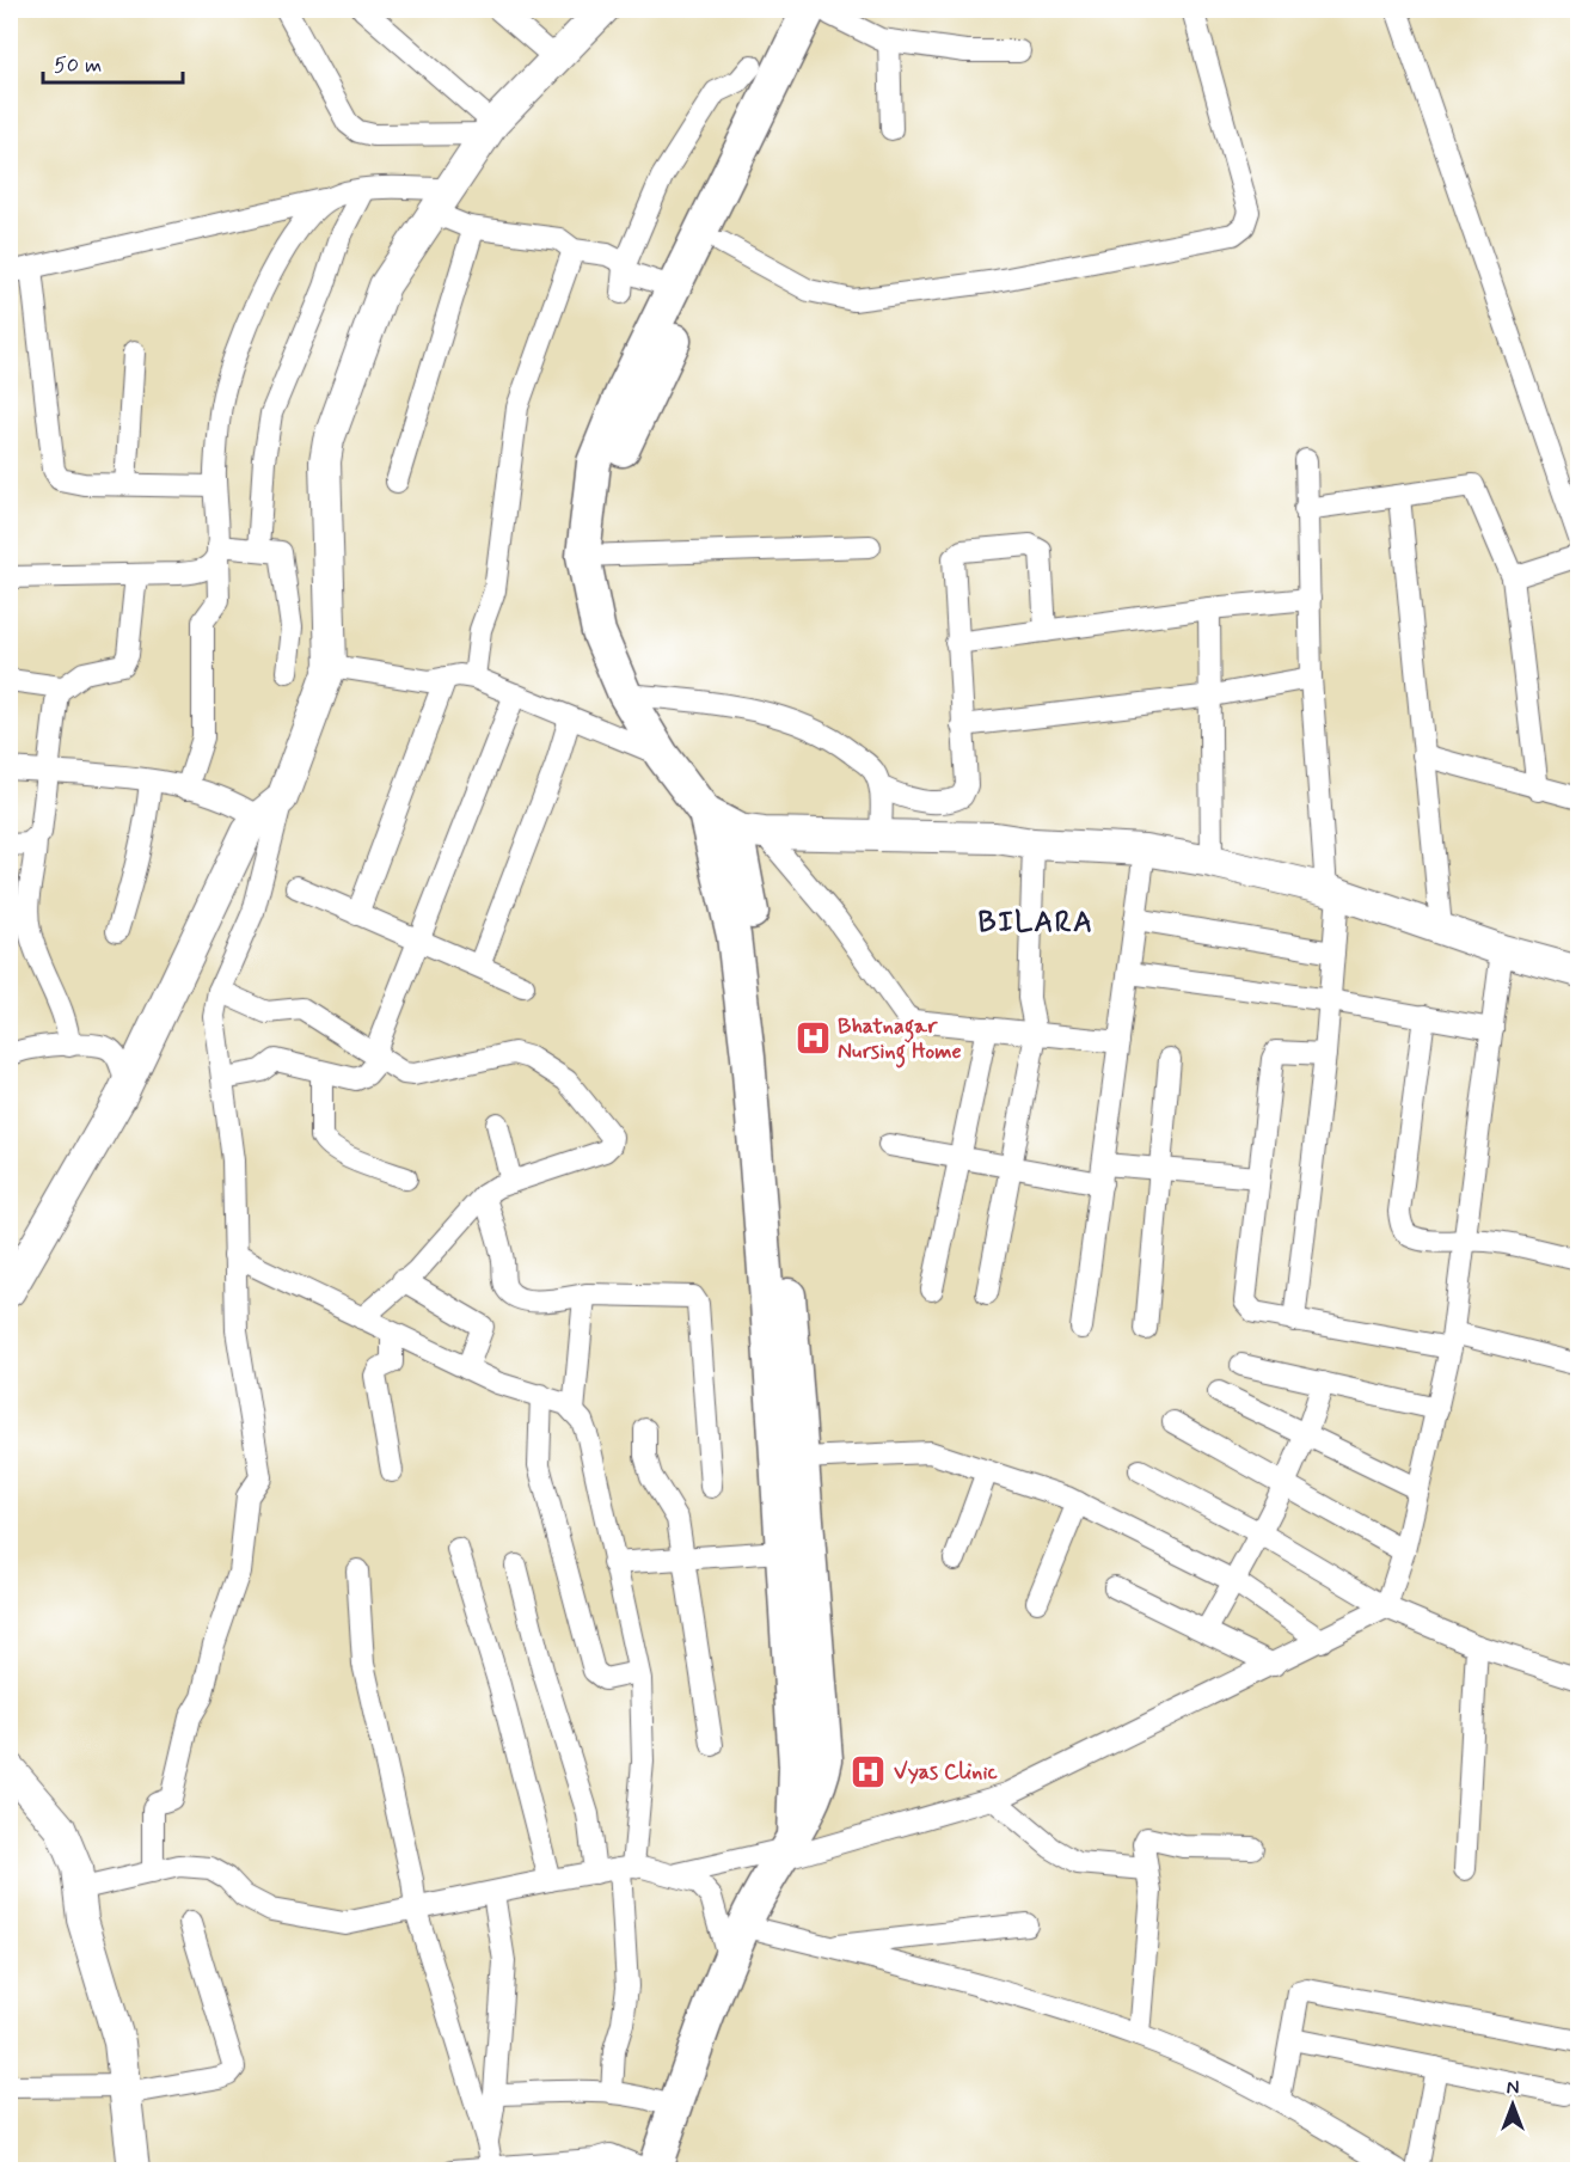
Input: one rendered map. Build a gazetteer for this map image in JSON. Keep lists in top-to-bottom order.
{
  "districts": ["BILARA"],
  "places": {
    "hospital": ["Bhatnagar Nursing Home", "Vyas Clinic"]
  },
  "scale_bar": "50 m",
  "north": "top"
}
